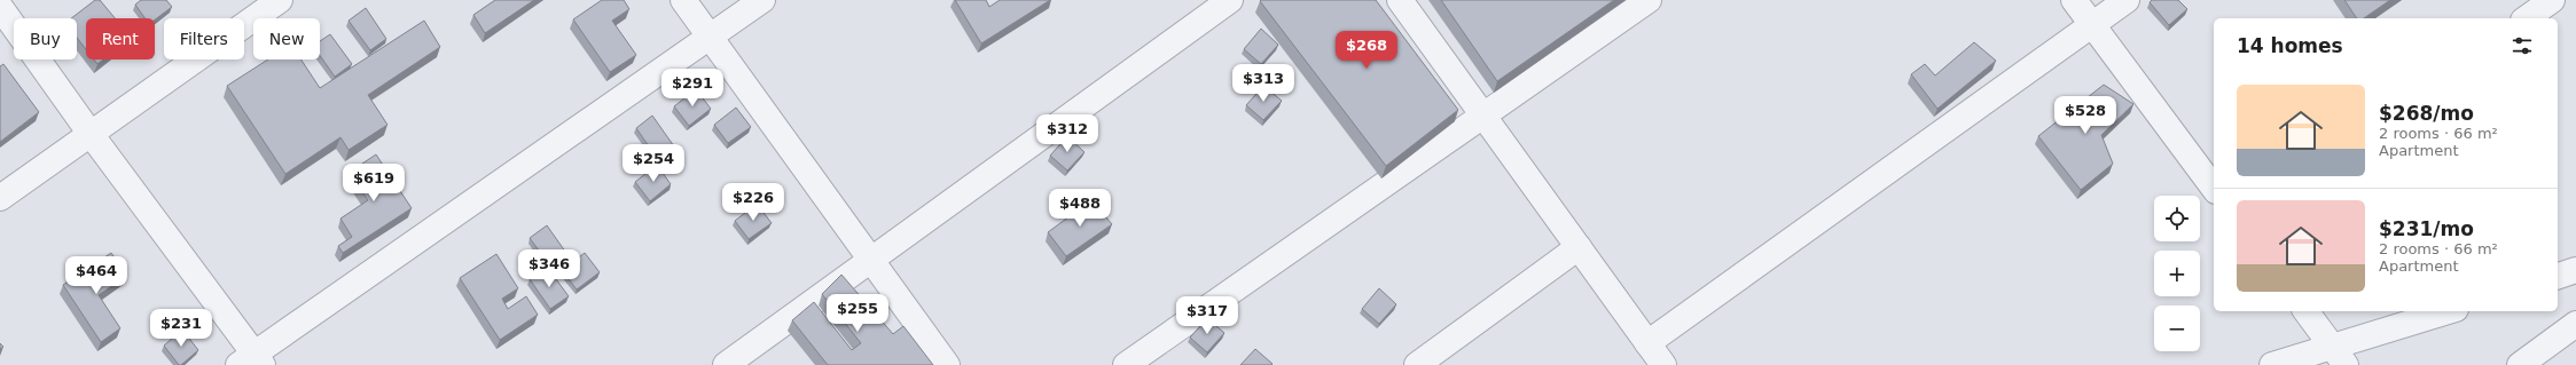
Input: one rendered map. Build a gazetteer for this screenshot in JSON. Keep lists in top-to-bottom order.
{
  "page": {
    "chip": [
      "Buy",
      "Rent",
      "Filters",
      "New"
    ],
    "heading": "14 homes",
    "price": [
      "$268",
      "$313",
      "$291",
      "$528",
      "$312",
      "$254",
      "$619",
      "$226",
      "$488",
      "$346",
      "$464",
      "$255",
      "$317",
      "$231"
    ],
    "list": [
      {
        "name": "$268/mo",
        "note": "2 rooms · 66 m² · Apartment"
      },
      {
        "name": "$231/mo",
        "note": "2 rooms · 66 m² · Apartment"
      }
    ],
    "map_buttons": ["+", "−"]
  }
}
